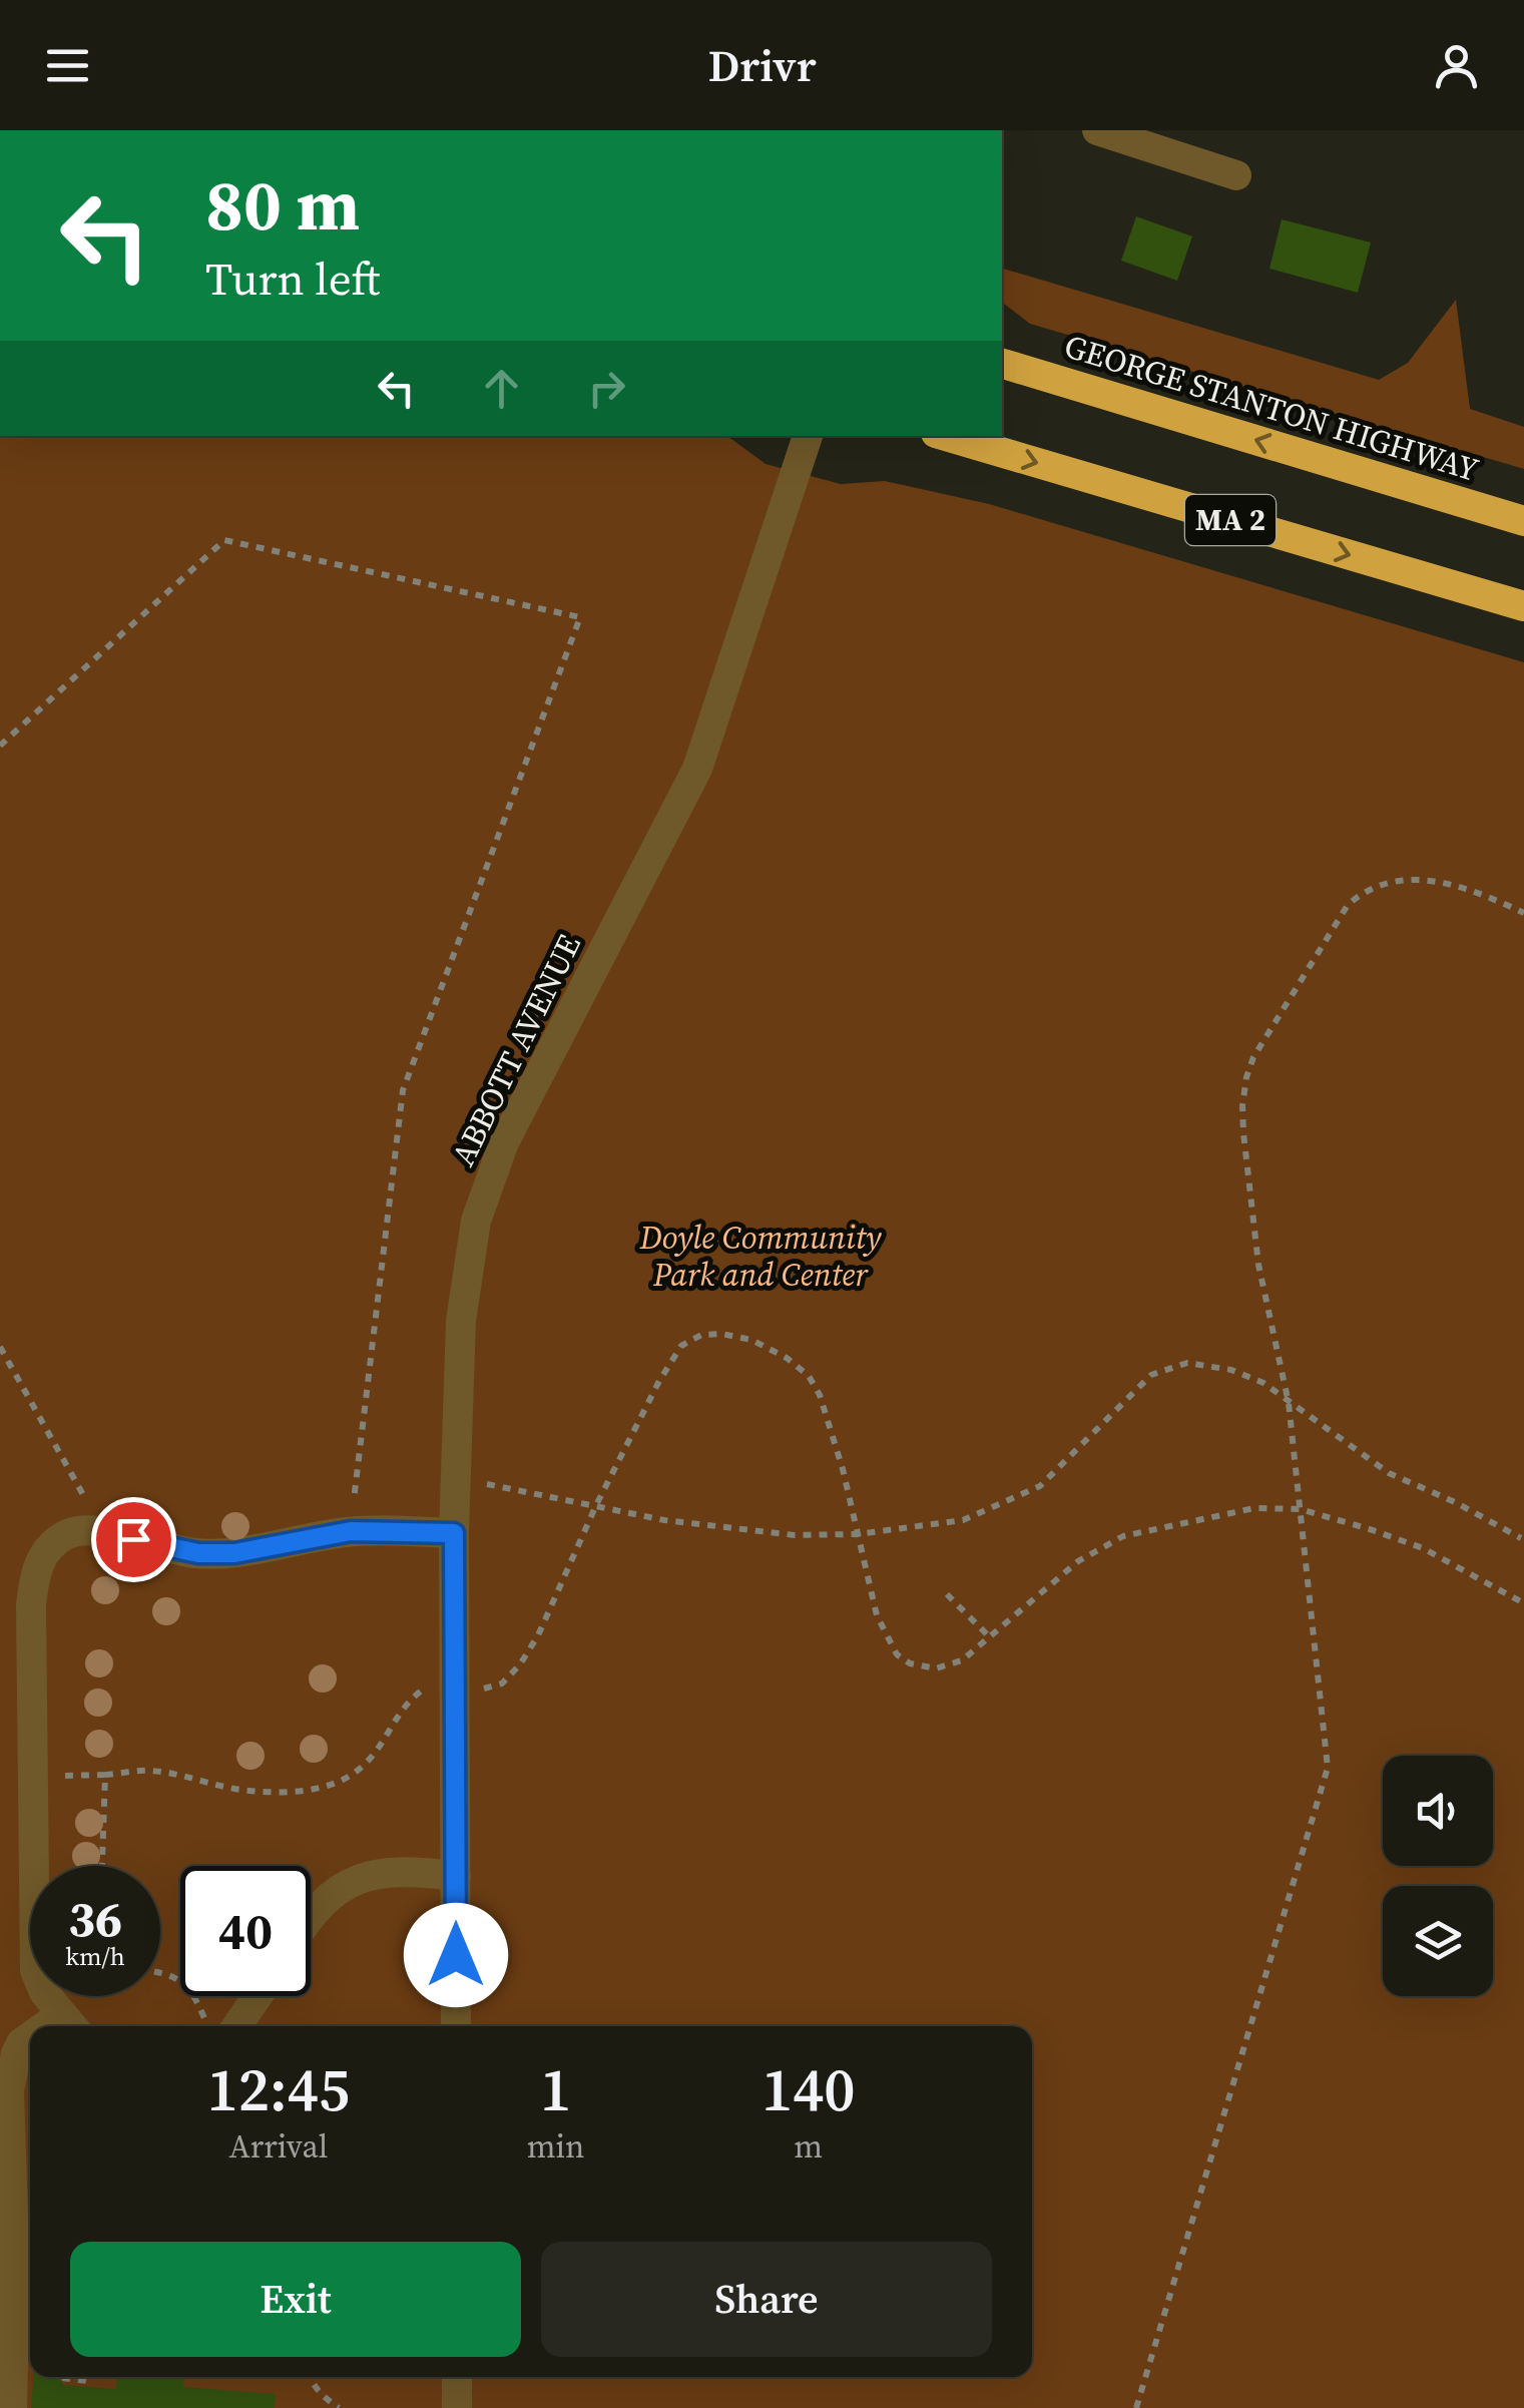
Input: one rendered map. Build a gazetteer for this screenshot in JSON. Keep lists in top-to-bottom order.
{
  "streets": {
    "highway": ["GEORGE STANTON HIGHWAY", "MA 2"],
    "street": ["ABBOTT AVENUE"]
  },
  "parks": ["Doyle Community Park and Center"],
  "page": {
    "header": "Drivr",
    "turn": ["80 m", "Turn left"],
    "speed": "36 km/h",
    "limit": "40",
    "eta": [
      "12:45",
      "Arrival",
      "1",
      "min",
      "140",
      "m"
    ],
    "buttons": ["Exit", "Share"]
  }
}
